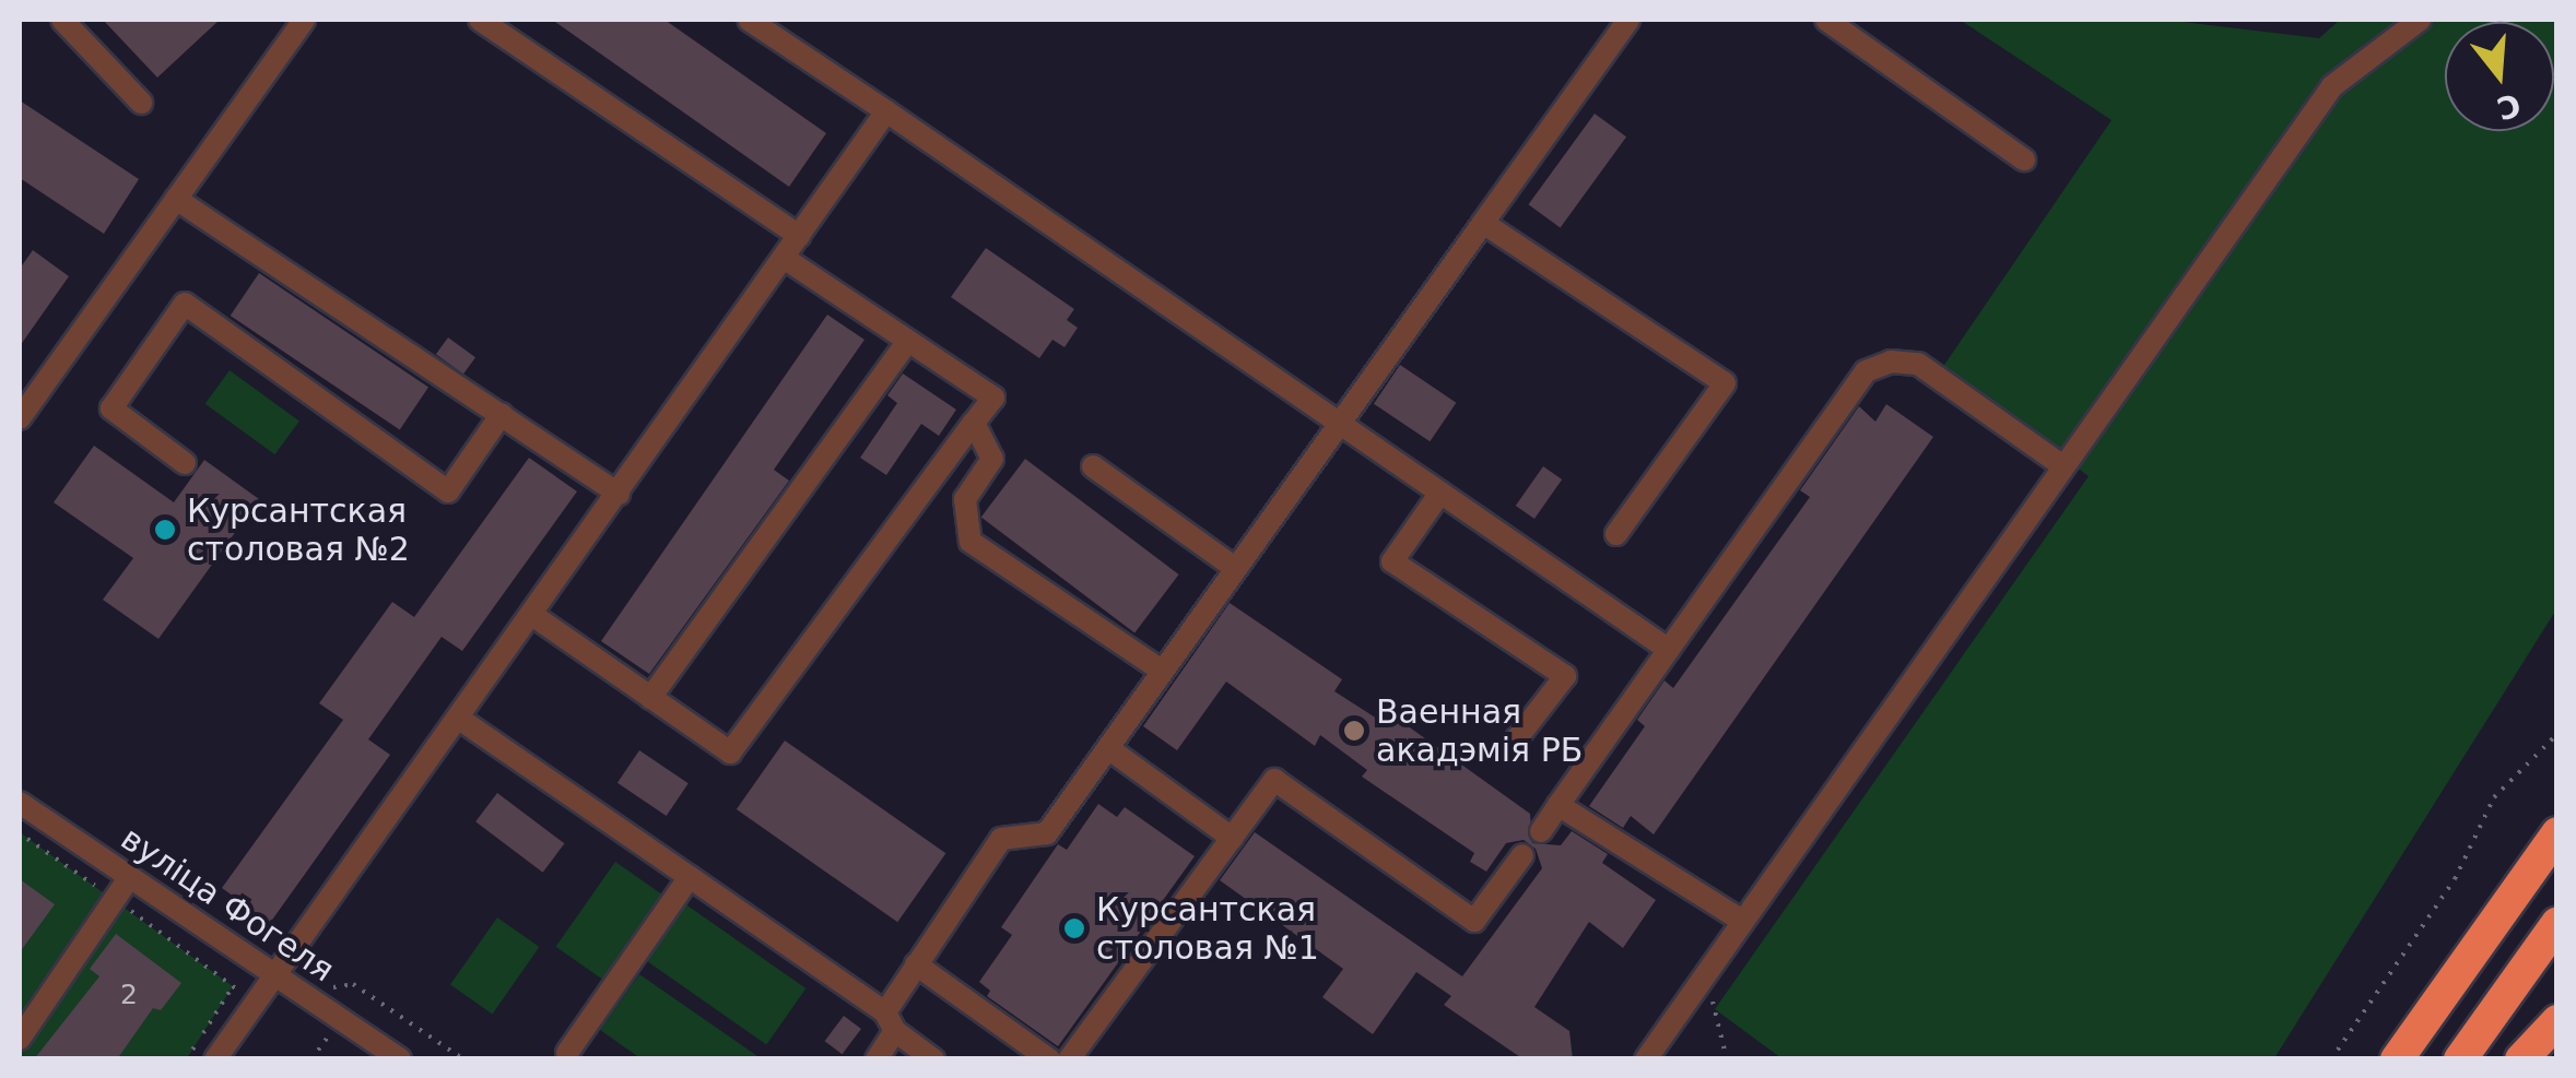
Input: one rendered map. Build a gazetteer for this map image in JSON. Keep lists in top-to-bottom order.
{
  "streets": {
    "street": ["вуліца Фогеля"]
  },
  "places": ["Курсантская столовая №2", "Ваенная акадэмія РБ", "Курсантская столовая №1"],
  "house_numbers": ["2"],
  "north": "bottom"
}
